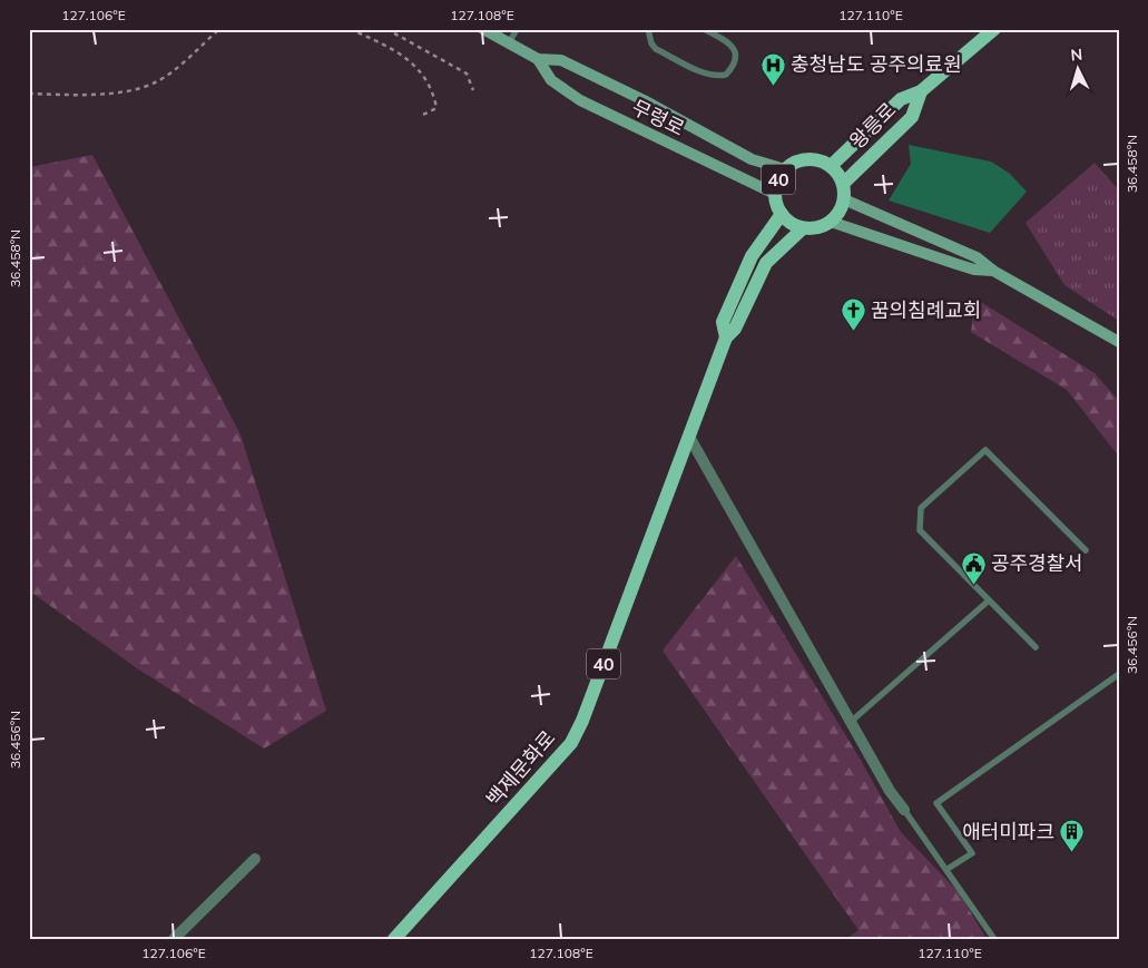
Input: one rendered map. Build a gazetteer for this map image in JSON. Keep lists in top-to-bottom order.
{
  "streets": {
    "main road": [
      "무령로",
      "왕릉로",
      "40",
      "백제문화로"
    ]
  },
  "crossings": [
    ["무령로", "왕릉로"],
    ["무령로", "40"],
    ["무령로", "백제문화로"],
    ["왕릉로", "40"],
    ["왕릉로", "백제문화로"],
    ["40", "백제문화로"]
  ],
  "places": {
    "hospital": ["충청남도 공주의료원"],
    "church": ["꿈의침례교회"],
    "public building": ["공주경찰서"],
    "building": ["애터미파크"]
  },
  "north": "top",
  "coordinates": [
    "127.106°E",
    "127.108°E",
    "127.110°E",
    "36.458°N",
    "36.456°N"
  ]
}
